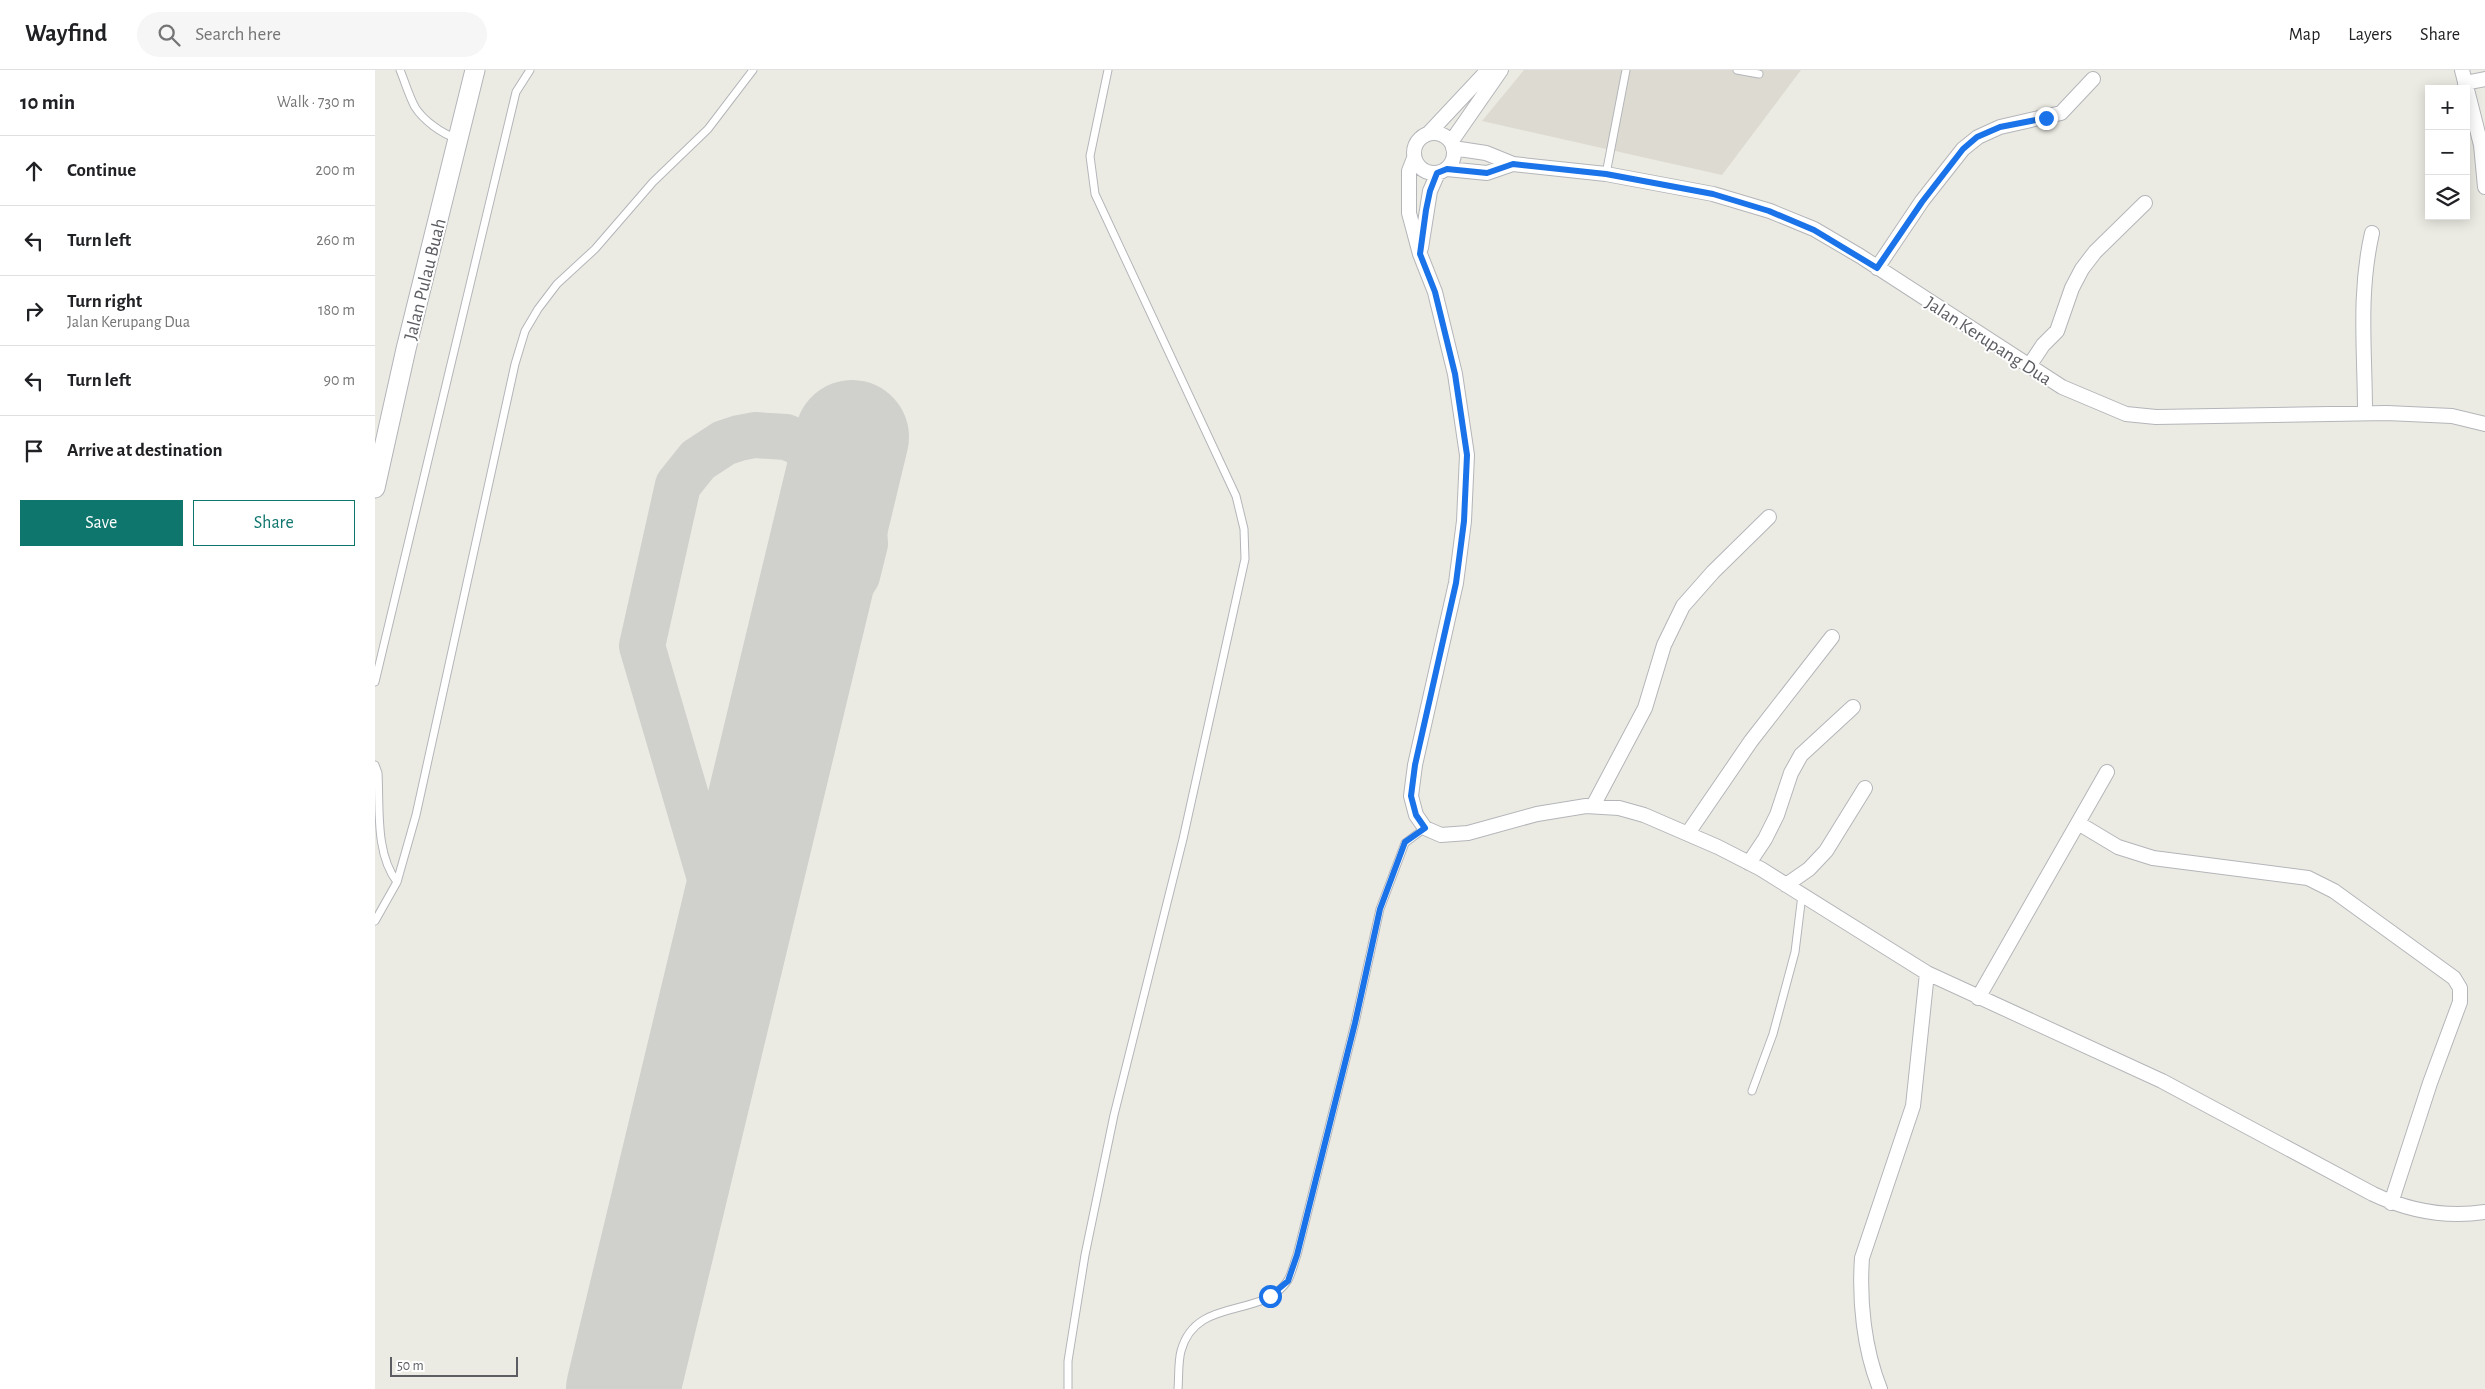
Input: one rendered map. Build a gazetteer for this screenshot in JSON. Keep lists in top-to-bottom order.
{
  "streets": {
    "main road": ["Jalan Pulau Buah"],
    "street": ["Jalan Kerupang Dua"]
  },
  "scale_bar": "50 m",
  "page": {
    "header": "Wayfind",
    "search": "Search here",
    "nav": ["Map", "Layers", "Share"],
    "heading": ["10 min", "Walk · 730 m"],
    "map_buttons": ["+", "−"],
    "list": [
      ["Continue", "200 m"],
      ["Turn left", "260 m"],
      ["Turn right", "Jalan Kerupang Dua", "180 m"],
      ["Turn left", "90 m"],
      "Arrive at destination"
    ],
    "buttons": ["Save", "Share"],
    "scale": "50 m"
  }
}
